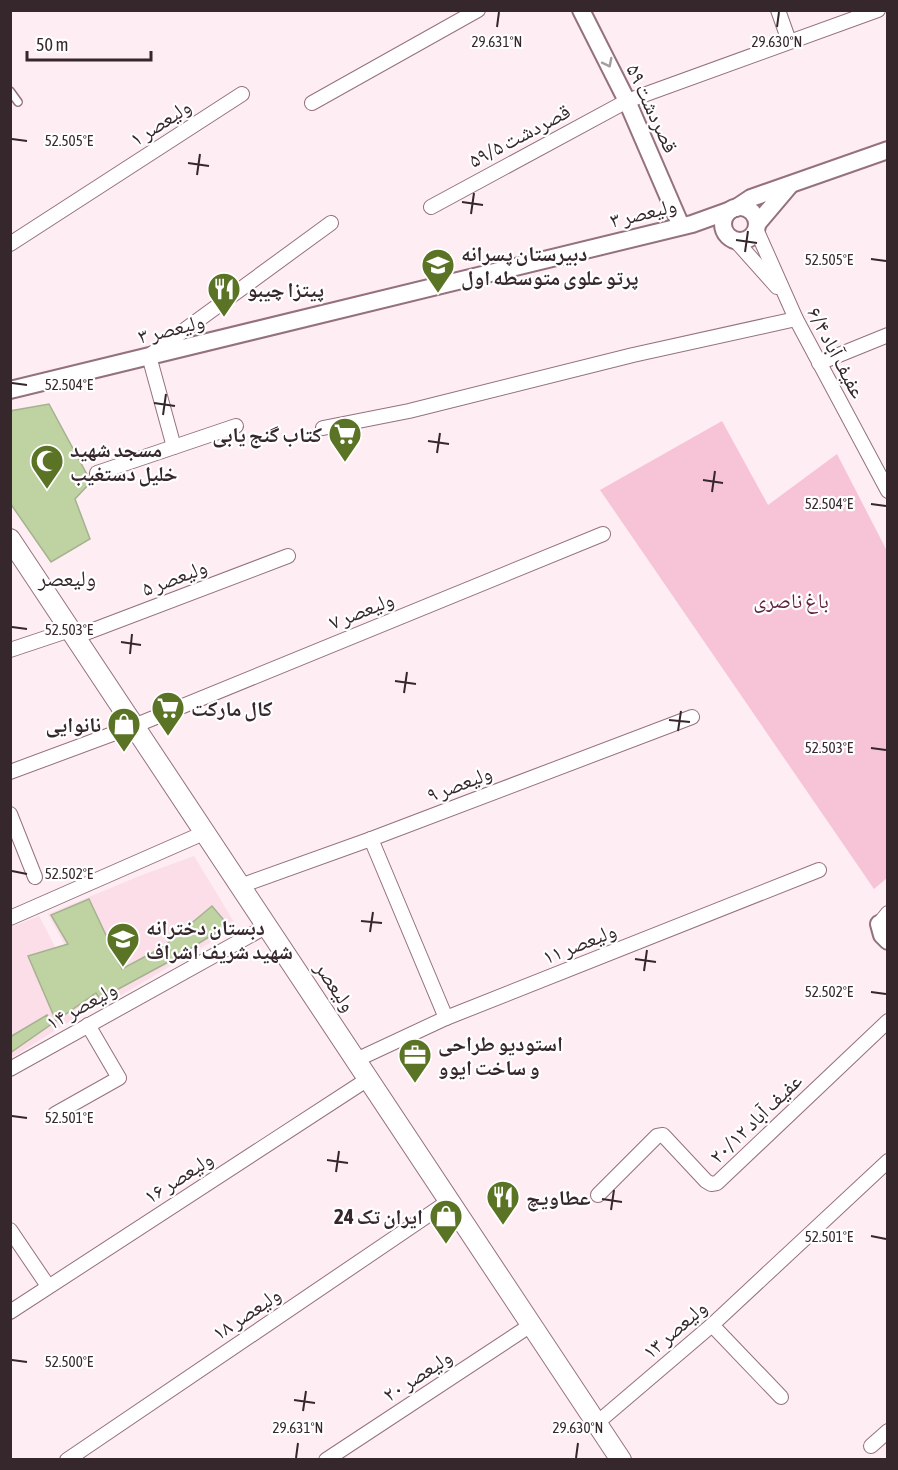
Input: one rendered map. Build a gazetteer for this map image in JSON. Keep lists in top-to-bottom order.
{
  "streets": {
    "main road": ["ولیعصر"],
    "street": [
      "۵۹ قصردشت",
      "۱ ولیعصر",
      "۵۹/۵ قصردشت",
      "۳ ولیعصر",
      "عفیف آباد ۶/۴",
      "۵ ولیعصر",
      "۷ ولیعصر",
      "۹ ولیعصر",
      "۱۱ ولیعصر",
      "۱۴ ولیعصر",
      "عفیف آباد ۲۰/۱۲",
      "۱۶ ولیعصر",
      "۱۸ ولیعصر",
      "۱۳ ولیعصر",
      "۲۰ ولیعصر"
    ]
  },
  "crossings": [
    ["۵۹ قصردشت", "۵۹/۵ قصردشت"],
    ["۵۹ قصردشت", "۳ ولیعصر"],
    ["۳ ولیعصر", "عفیف آباد ۶/۴"],
    ["۵ ولیعصر", "ولیعصر"],
    ["۷ ولیعصر", "ولیعصر"],
    ["۹ ولیعصر", "ولیعصر"],
    ["۱۱ ولیعصر", "ولیعصر"],
    ["ولیعصر", "۱۴ ولیعصر"],
    ["ولیعصر", "۱۶ ولیعصر"],
    ["ولیعصر", "۱۸ ولیعصر"],
    ["ولیعصر", "۱۳ ولیعصر"],
    ["ولیعصر", "۲۰ ولیعصر"]
  ],
  "one_way": ["۵۹ قصردشت"],
  "districts": ["ولیعصر"],
  "parks": ["باغ ناصری"],
  "places": {
    "school or university": ["دبیرستان پسرانه پرتو علوی متوسطه اول", "دبستان دخترانه شهید شریف اشراف"],
    "restaurant": ["پیتزا چیبو", "عطاویچ"],
    "supermarket": ["کتاب گنج یابی", "کال مارکت"],
    "mosque": ["مسجد شهید خلیل دستغیب"],
    "shop": ["نانوایی", "ایران تک 24"],
    "office": ["استودیو طراحی و ساخت ایوو"]
  },
  "scale_bar": "50 m",
  "coordinates": [
    "29.631°N",
    "29.630°N",
    "52.505°E",
    "52.504°E",
    "52.503°E",
    "52.502°E",
    "52.501°E",
    "52.500°E"
  ]
}
